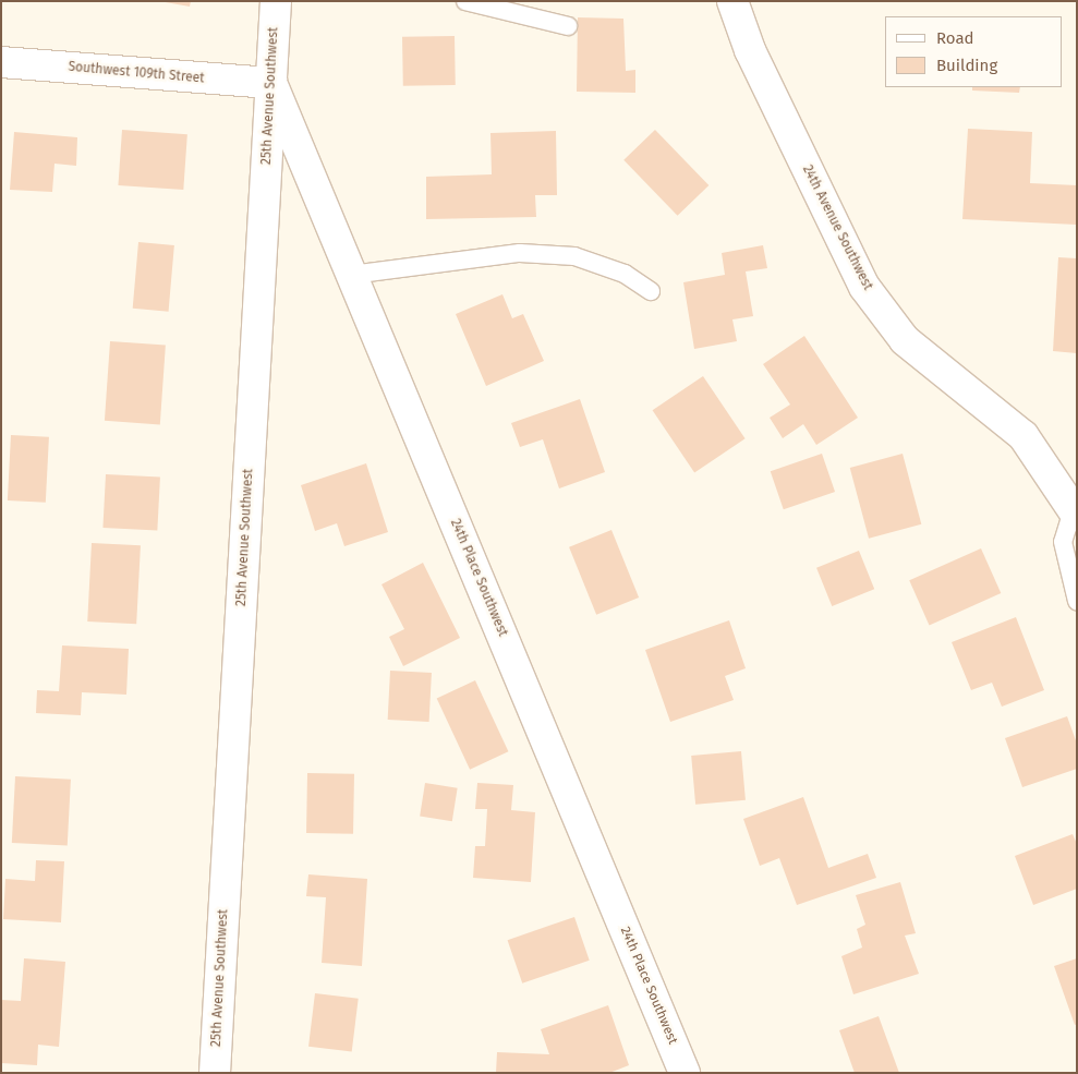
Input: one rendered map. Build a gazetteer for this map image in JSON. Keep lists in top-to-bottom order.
{
  "streets": {
    "street": [
      "Southwest 109th Street",
      "25th Avenue Southwest",
      "24th Avenue Southwest",
      "24th Place Southwest"
    ]
  },
  "crossings": [
    ["Southwest 109th Street", "25th Avenue Southwest"],
    ["Southwest 109th Street", "24th Place Southwest"],
    ["25th Avenue Southwest", "24th Place Southwest"]
  ],
  "legend": ["Road", "Building"]
}
